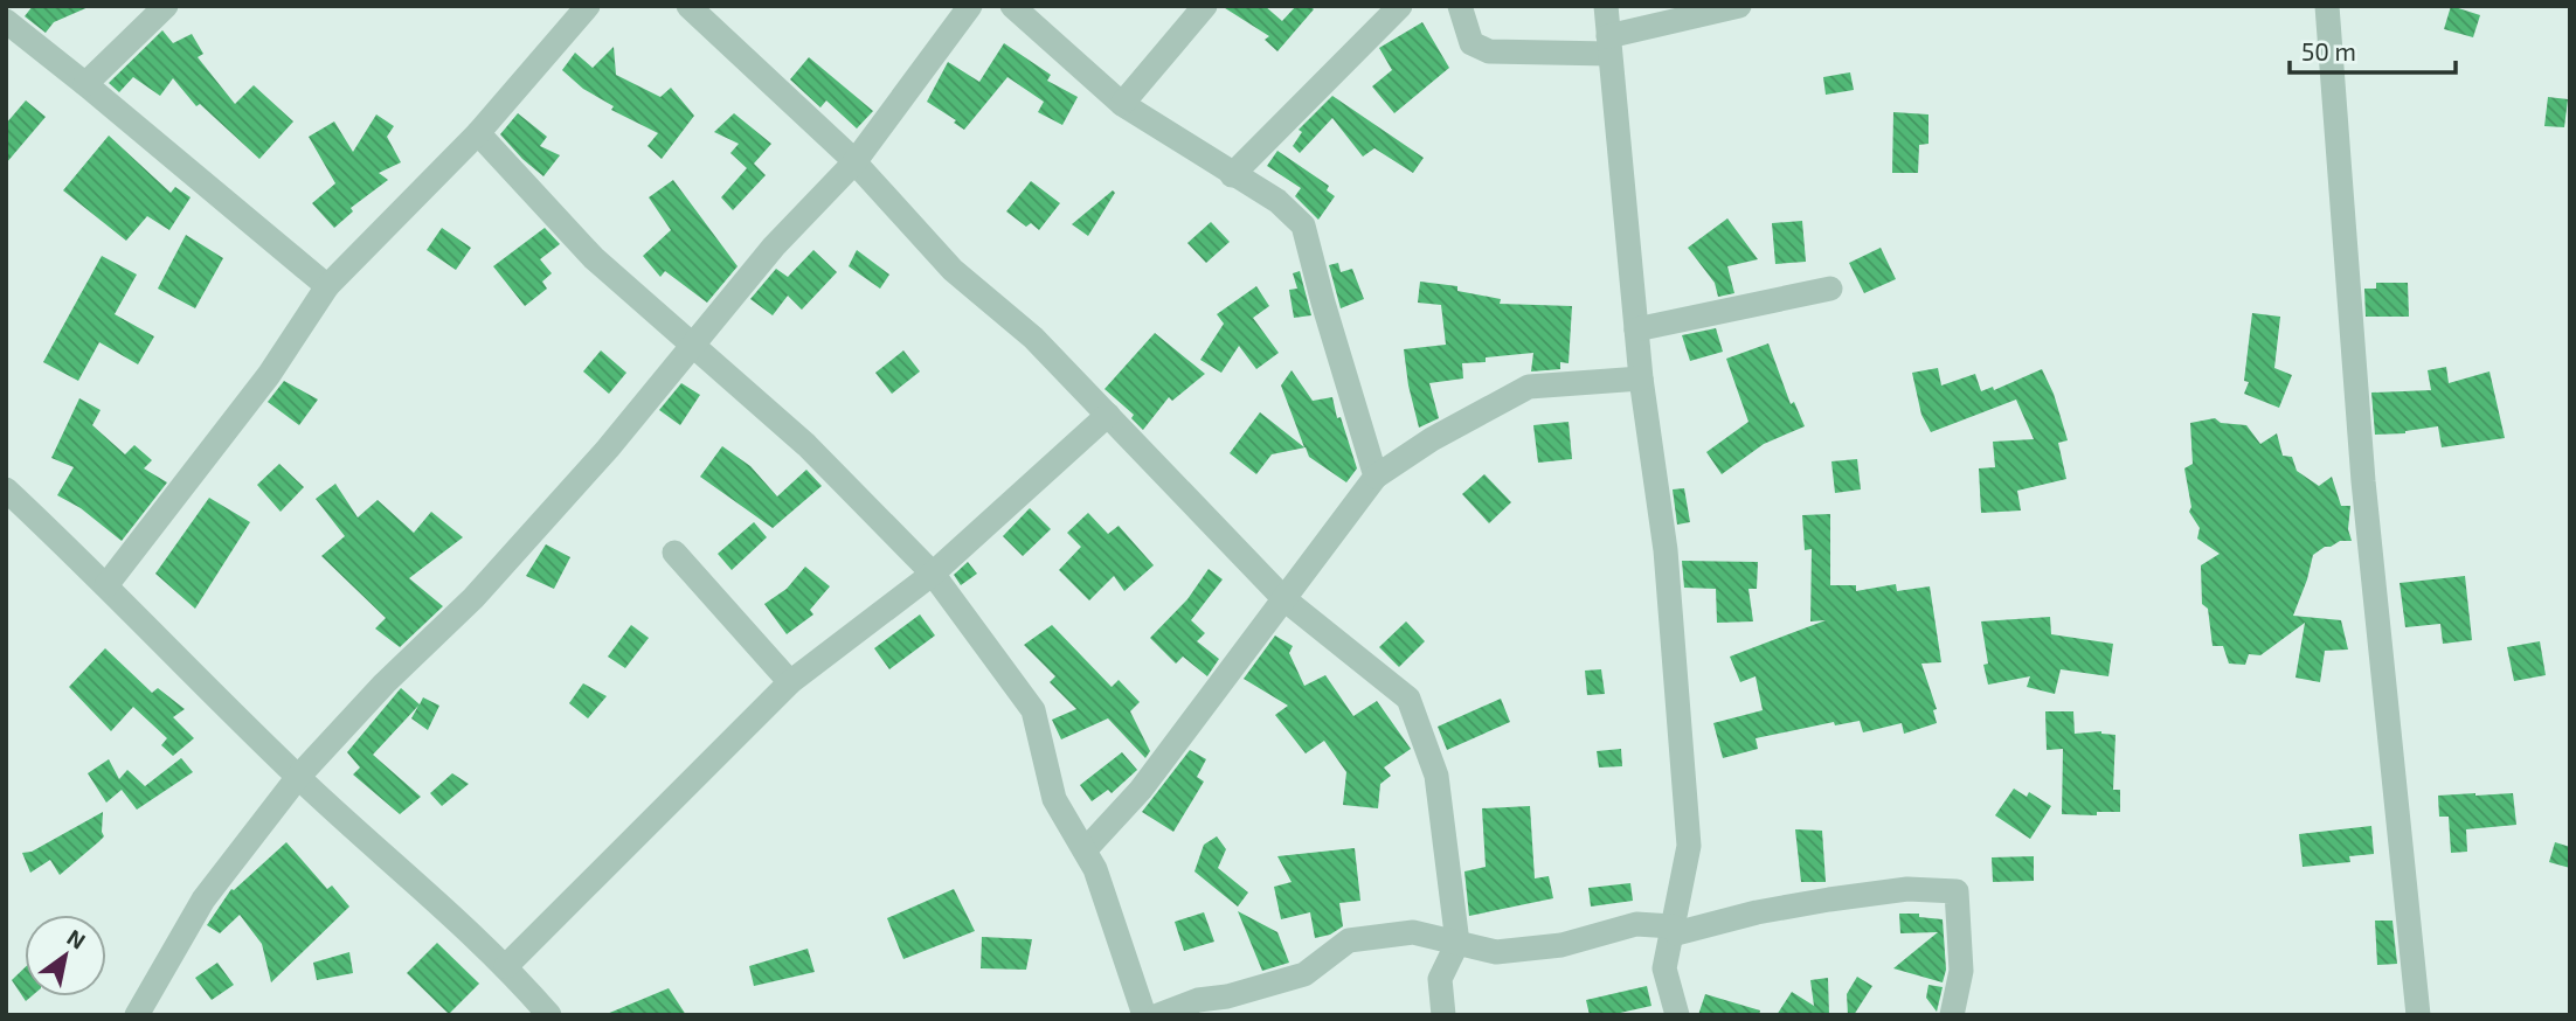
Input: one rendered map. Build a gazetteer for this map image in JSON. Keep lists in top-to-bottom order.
{
  "scale_bar": "50 m",
  "north": "top right"
}
